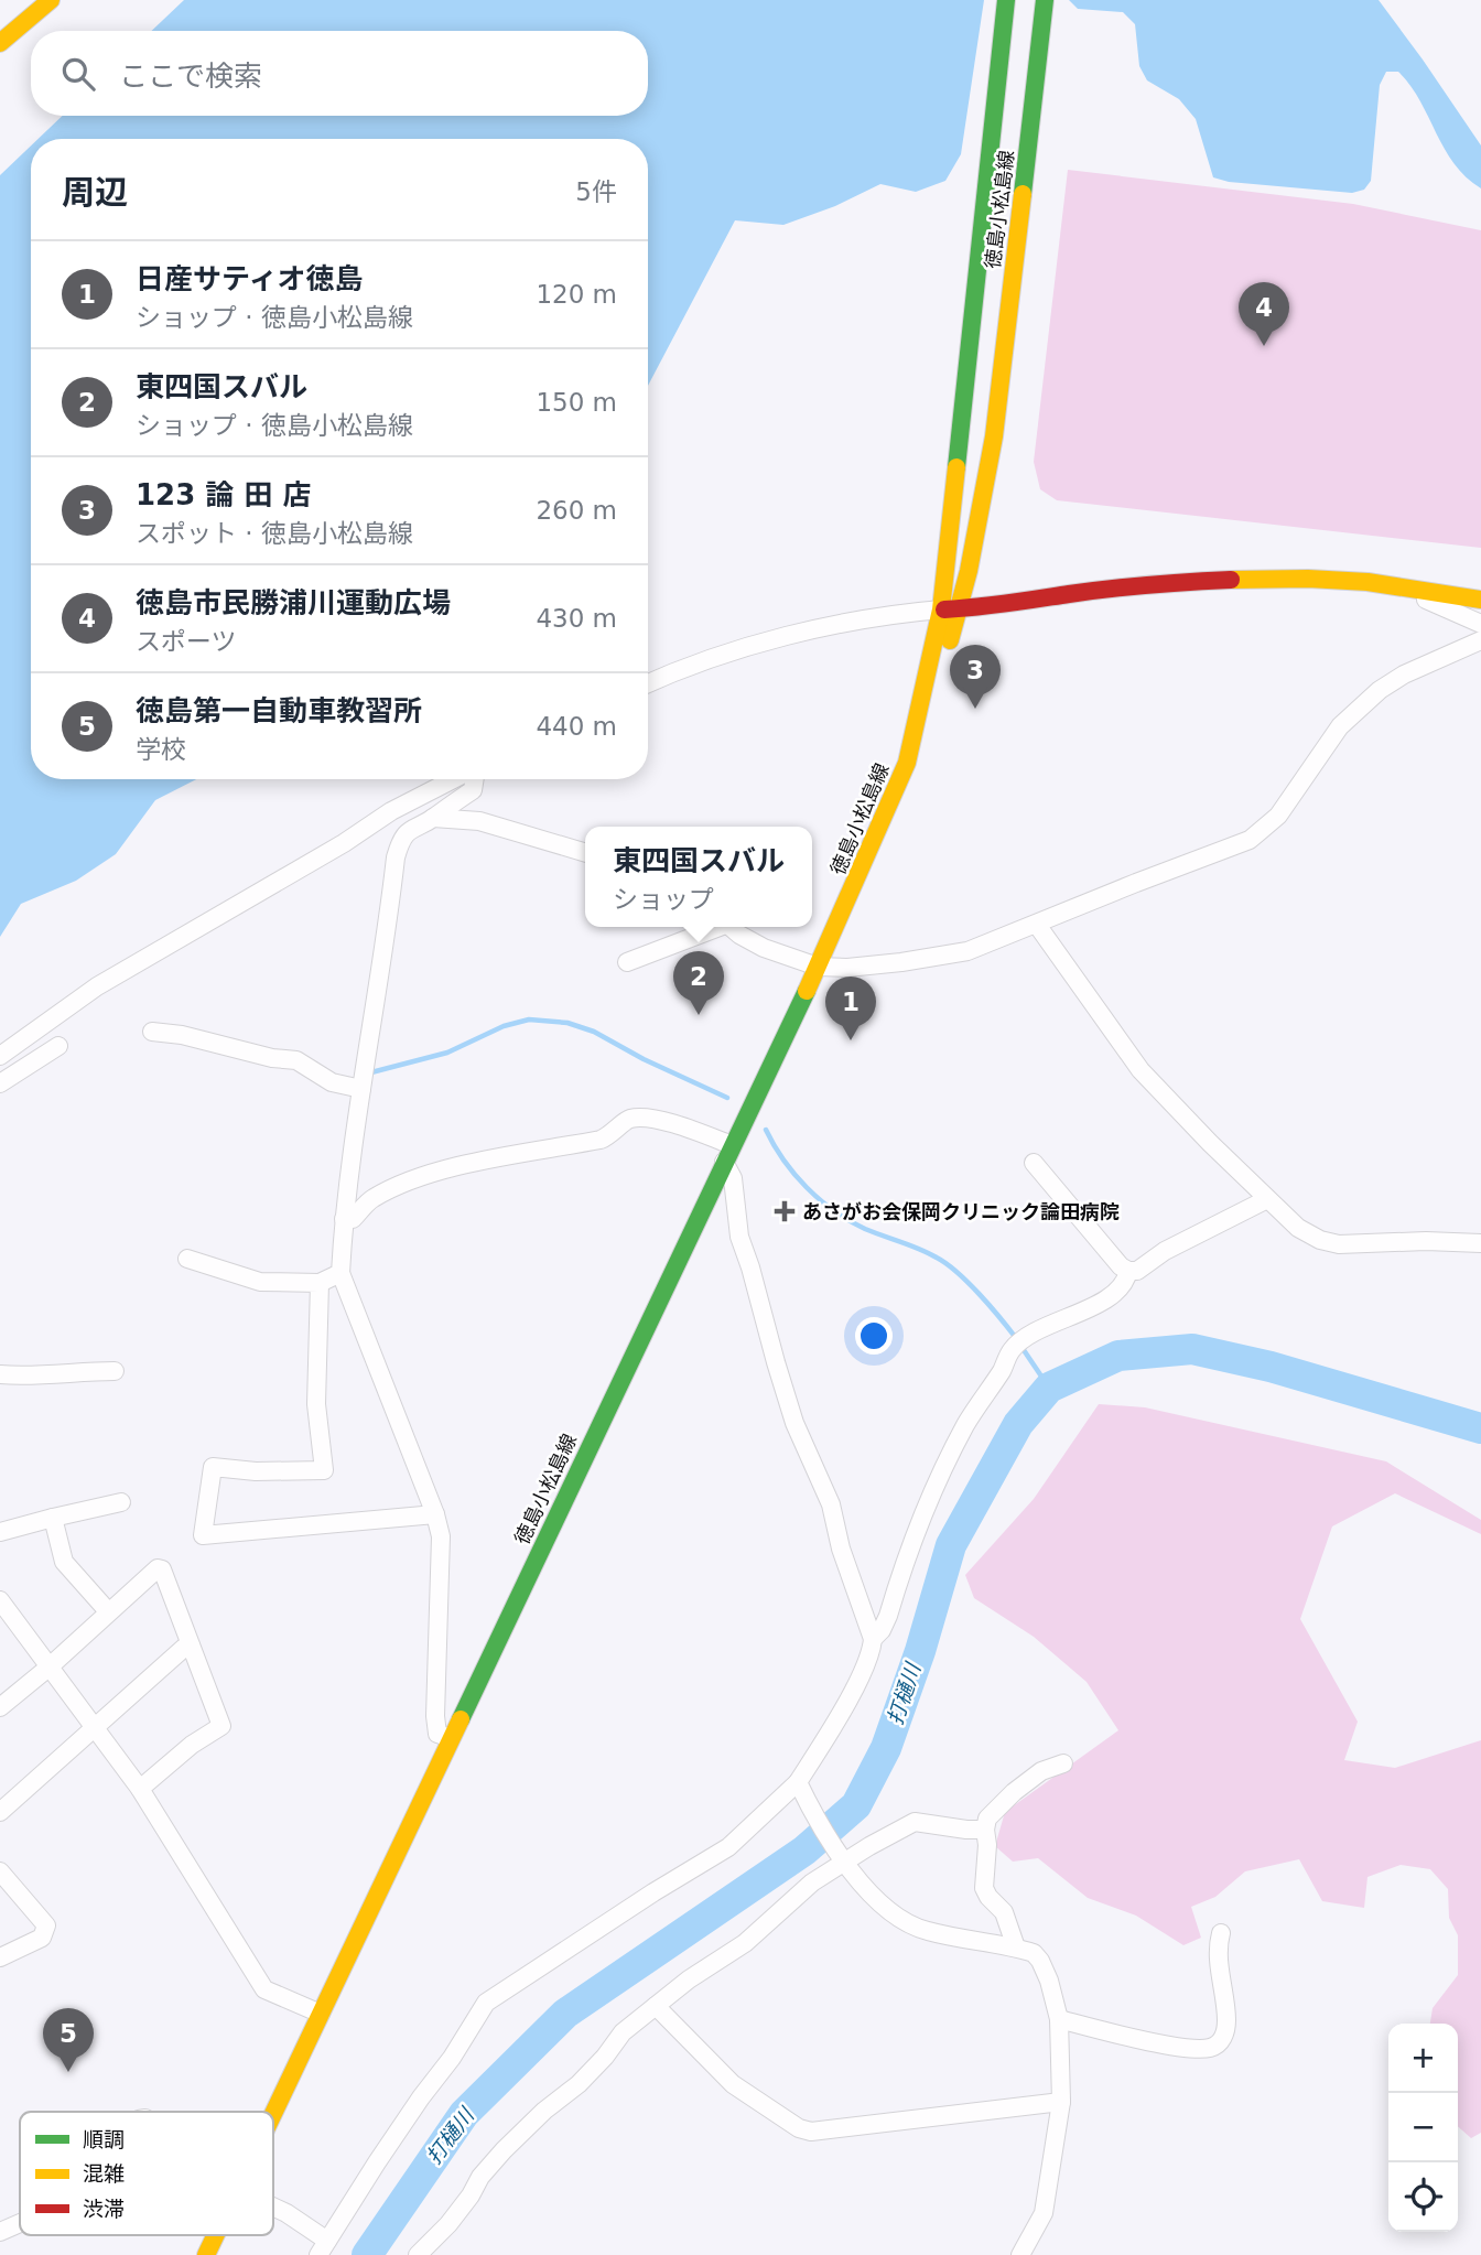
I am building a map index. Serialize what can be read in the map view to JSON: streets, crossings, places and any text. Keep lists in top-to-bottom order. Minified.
{"streets":{"main road":["徳島小松島線"]},"water":["打樋川"],"places":{"health":["あさがお会保岡クリニック論田病院"]},"legend":["順調","混雑","渋滞"],"page":{"search":"ここで検索","heading":["周辺","5件"],"list":[{"mark":"1","name":"日産サティオ徳島","note":"ショップ · 徳島小松島線","value":"120 m"},{"mark":"2","name":"東四国スバル","note":"ショップ · 徳島小松島線","value":"150 m"},{"mark":"3","name":"123 論 田 店","note":"スポット · 徳島小松島線","value":"260 m"},{"mark":"4","name":"徳島市民勝浦川運動広場","note":"スポーツ","value":"430 m"},{"mark":"5","name":"徳島第一自動車教習所","note":"学校","value":"440 m"}],"pins":["4","3","2","1","5"],"popup":["東四国スバル","ショップ"],"map_buttons":["+","−"]}}
